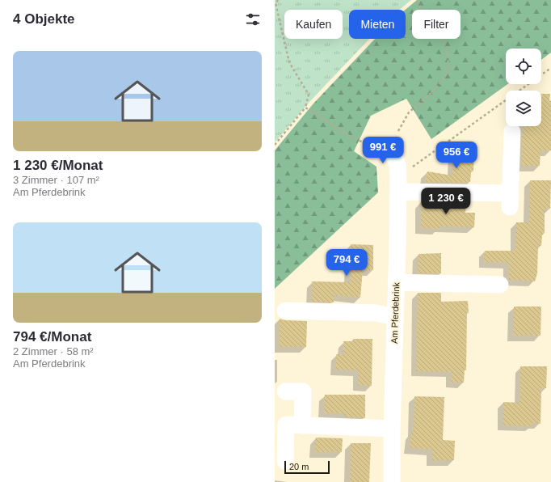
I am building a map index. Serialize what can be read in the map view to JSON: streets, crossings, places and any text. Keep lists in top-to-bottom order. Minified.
{"streets":{"street":["Am Pferdebrink"]},"scale_bar":"20 m","page":{"heading":"4 Objekte","chip":["Kaufen","Mieten","Filter"],"list":[{"name":"1 230 €/Monat","note":"3 Zimmer · 107 m² · Am Pferdebrink"},{"name":"794 €/Monat","note":"2 Zimmer · 58 m² · Am Pferdebrink"}],"price":["991 €","956 €","1 230 €","794 €"],"scale":"20 m"}}
